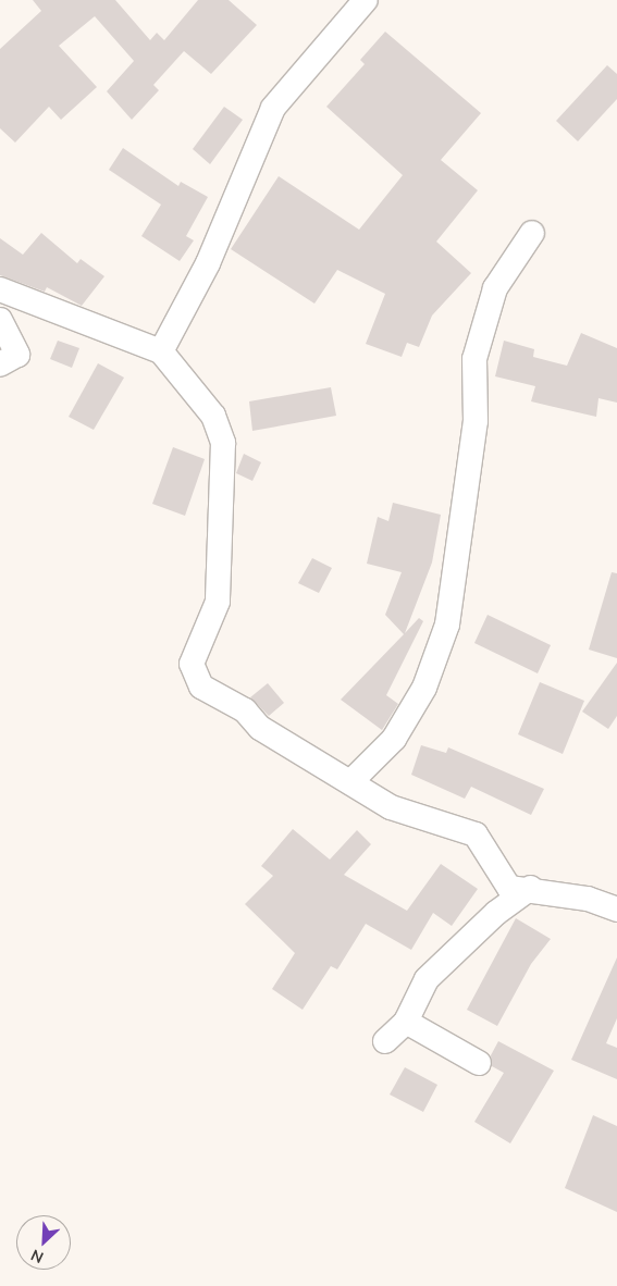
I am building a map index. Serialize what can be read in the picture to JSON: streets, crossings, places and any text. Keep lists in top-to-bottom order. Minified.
{"north":"bottom left"}
